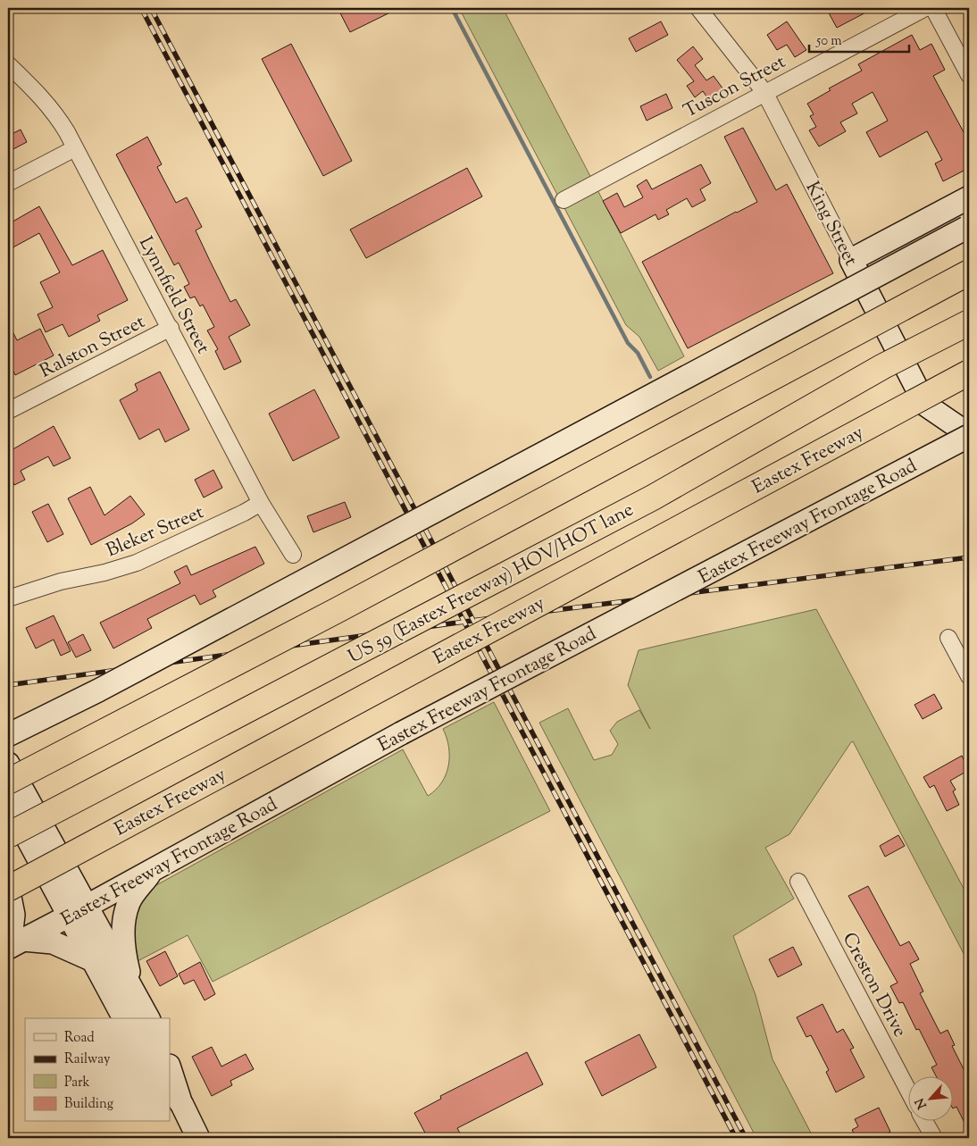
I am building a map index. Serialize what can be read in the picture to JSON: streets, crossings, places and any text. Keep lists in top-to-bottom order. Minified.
{"streets":{"highway":["Eastex Freeway","US 59 (Eastex Freeway) HOV/HOT lane"],"main road":["King Street","Eastex Freeway Frontage Road"],"street":["Tuscon Street","Lynnfield Street","Ralston Street","Bleker Street","Creston Drive"]},"crossings":[["Tuscon Street","King Street"],["Lynnfield Street","Ralston Street"],["Lynnfield Street","Bleker Street"]],"legend":["Road","Railway","Park","Building"],"scale_bar":"50 m","north":"bottom left"}
